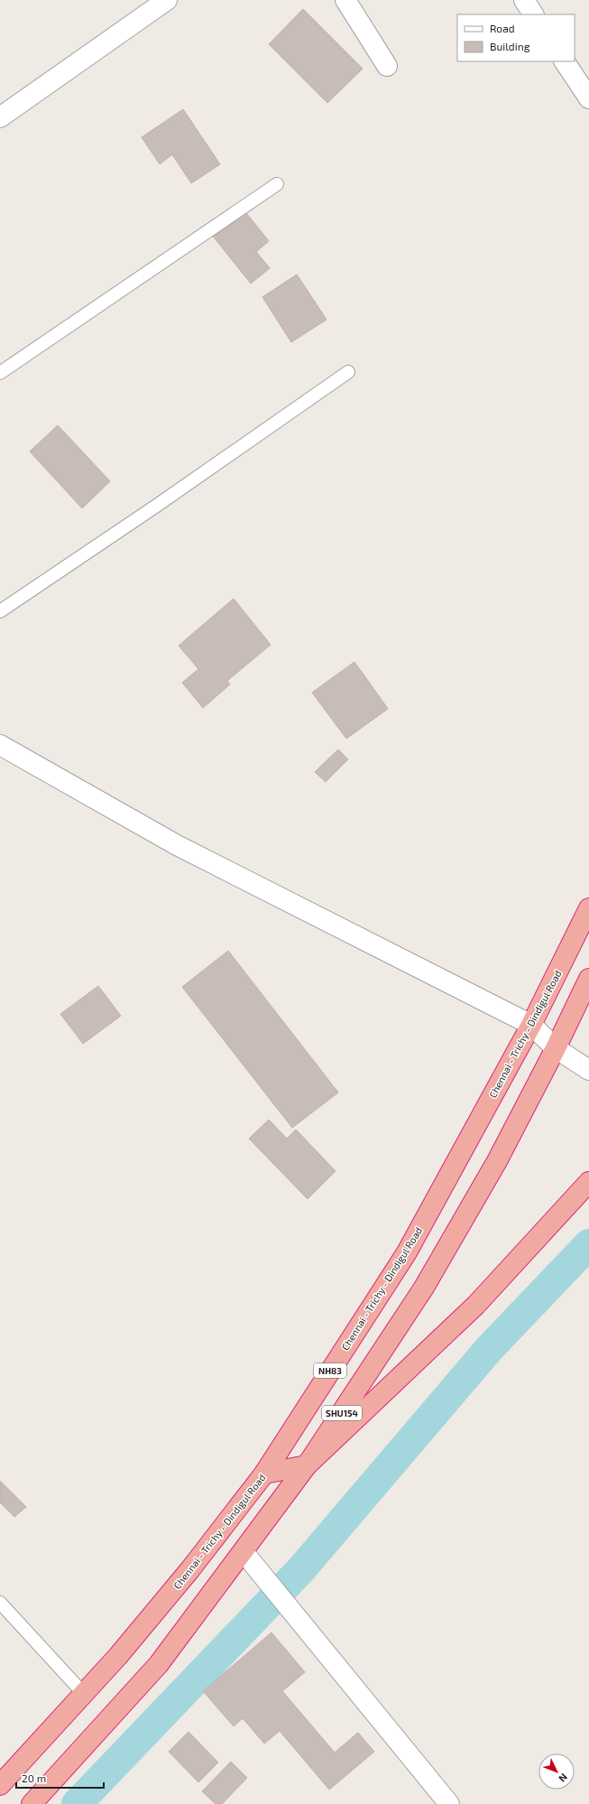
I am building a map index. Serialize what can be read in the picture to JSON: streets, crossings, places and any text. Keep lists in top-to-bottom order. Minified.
{"streets":{"highway":["Chennai - Trichy - Dindigul Road","NH83","SHU154"]},"legend":["Road","Building"],"scale_bar":"20 m","north":"bottom right"}
